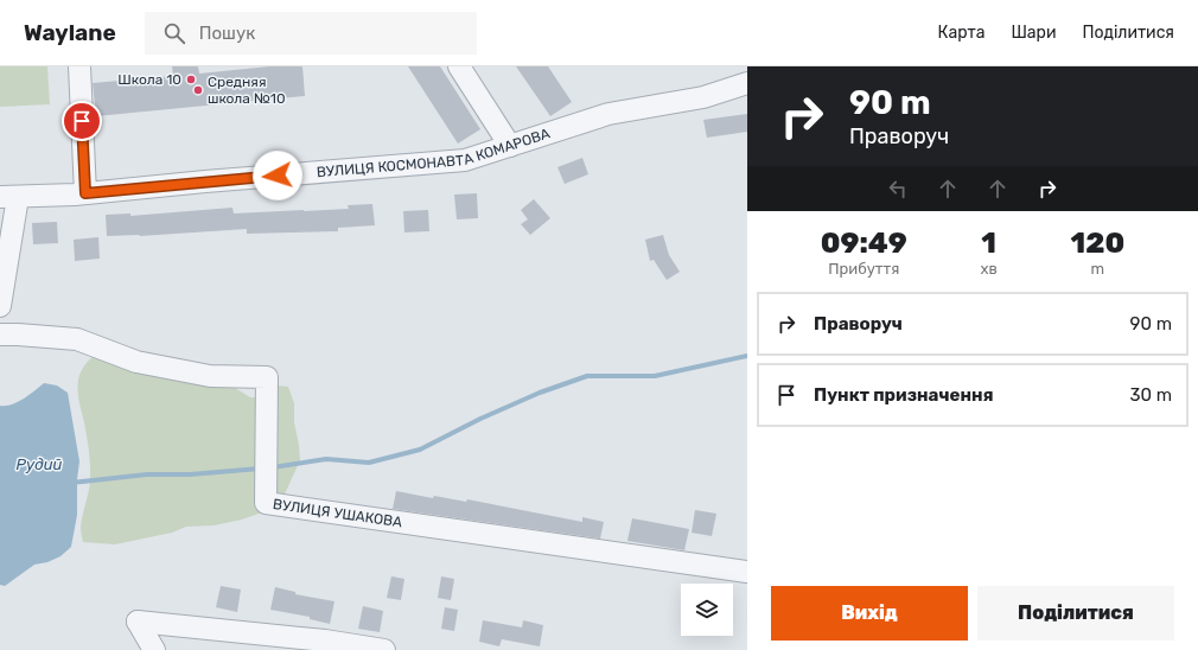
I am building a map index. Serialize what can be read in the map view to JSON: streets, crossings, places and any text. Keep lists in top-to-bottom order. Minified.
{"streets":{"street":["ВУЛИЦЯ КОСМОНАВТА КОМАРОВА","ВУЛИЦЯ УШАКОВА"]},"water":["Рудий"],"places":["Школа 10","Средняя школа №10"],"page":{"header":"Waylane","search":"Пошук","nav":["Карта","Шари","Поділитися"],"turn":["90 m","Праворуч"],"eta":["09:49","Прибуття","1","хв","120","m"],"list":[{"name":"Праворуч","value":"90 m"},{"name":"Пункт призначення","value":"30 m"}],"buttons":["Вихід","Поділитися"]}}
